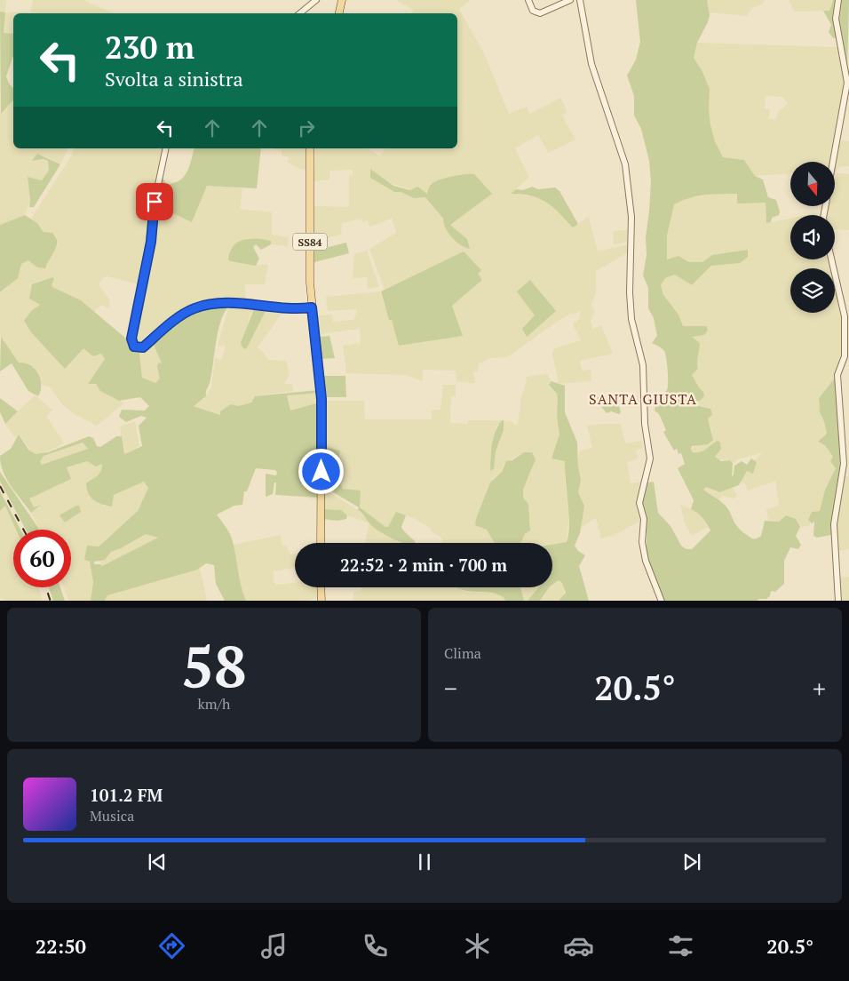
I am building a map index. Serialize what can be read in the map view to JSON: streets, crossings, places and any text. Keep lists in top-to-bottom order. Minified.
{"streets":{"main road":["SS84"]},"districts":["SANTA GIUSTA"],"north":"bottom","page":{"turn":["230 m","Svolta a sinistra"],"limit":"60","trip":"22:52 · 2 min · 700 m","tile":[["58","km/h"],"Clima"],"heat":["−","20.5°","+"],"song":["101.2 FM","Musica"],"tabs":["22:50","20.5°"]}}
